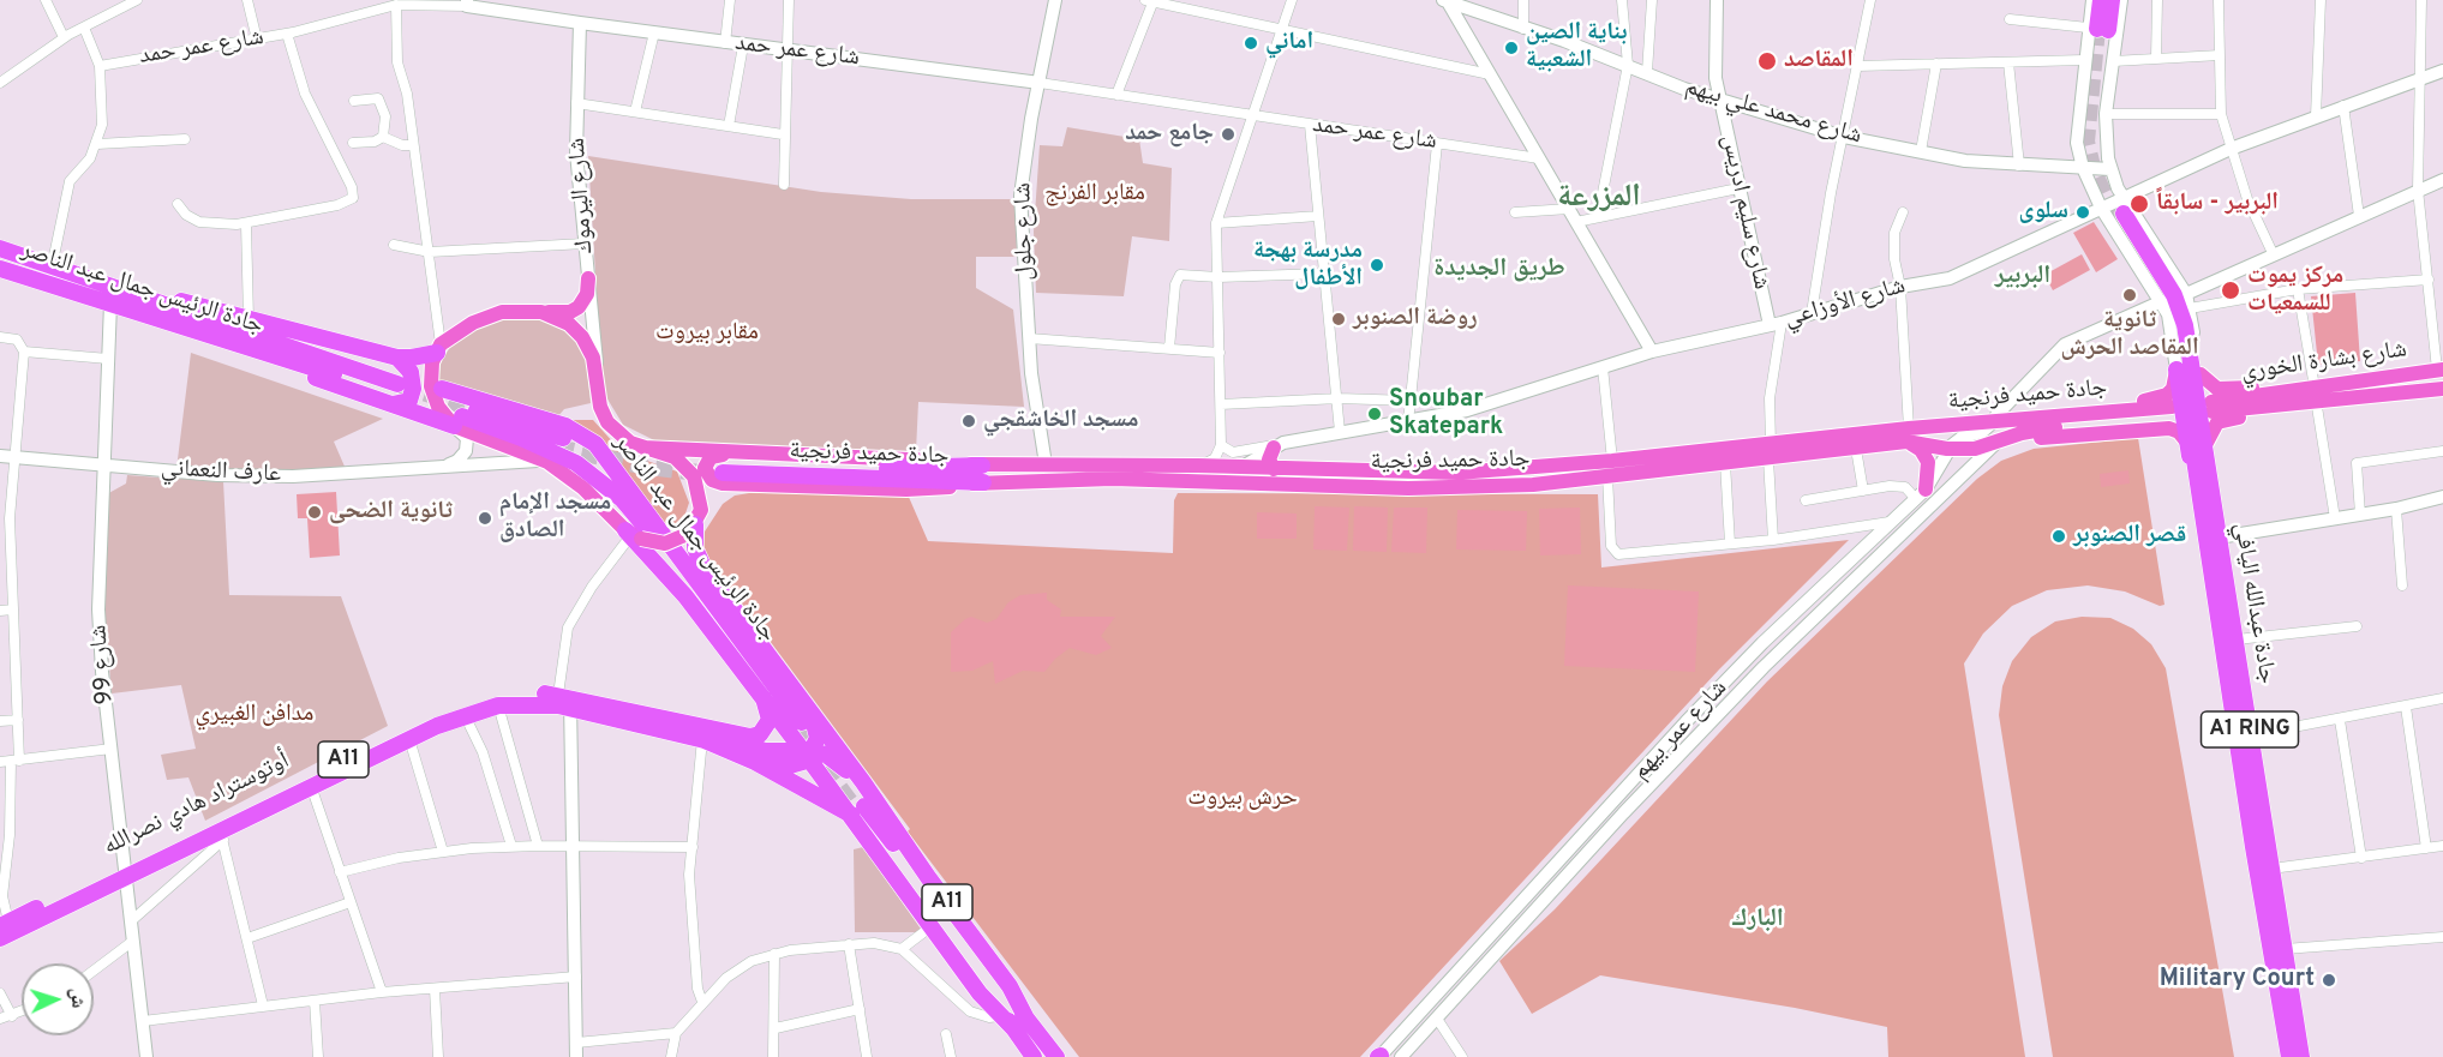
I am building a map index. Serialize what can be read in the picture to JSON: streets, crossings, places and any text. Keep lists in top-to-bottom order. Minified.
{"streets":{"highway":["جادة الرئيس جمال عبد الناصر","جادة حميد فرنجية","جادة عبدالله اليافي","A1 RING","A11","أوتوستراد هادي نصرالله"],"main road":["شارع بشارة الخوري"],"street":["شارع عمر حمد","شارع محمد علي بيهم","شارع اليرموك","شارع سليم ادريس","شارع جلول","شارع الأوزاعي","عارف النعماني","شارع 99","شارع عمر بيهم"]},"crossings":[["شارع عمر حمد","شارع اليرموك"],["شارع عمر حمد","شارع جلول"],["شارع محمد علي بيهم","شارع سليم ادريس"],["شارع محمد علي بيهم","جادة عبدالله اليافي"],["شارع سليم ادريس","شارع الأوزاعي"],["شارع جلول","جادة حميد فرنجية"],["جادة الرئيس جمال عبد الناصر","عارف النعماني"],["جادة الرئيس جمال عبد الناصر","شارع 99"],["شارع الأوزاعي","جادة حميد فرنجية"],["شارع الأوزاعي","جادة عبدالله اليافي"],["جادة حميد فرنجية","شارع عمر بيهم"],["عارف النعماني","شارع 99"],["جادة عبدالله اليافي","A1 RING"],["شارع 99","أوتوستراد هادي نصرالله"],["A11","أوتوستراد هادي نصرالله"]],"districts":["المزرعة","طريق الجديدة","البربير","البارك"],"parks":["مقابر الفرنج","مقابر بيروت","مدافن الغبيري","حرش بيروت"],"places":["اماني","بناية الصين الشعبية","المقاصد","جامع حمد","البربير - سابقاً","سلوى","مدرسة بهجة الأطفال","مركز يموت للسمعيات","ثانوية المقاصد الحرش","روضة الصنوبر","Snoubar Skatepark","مسجد الخاشقجي","ثانوية الضحى","مسجد الإمام الصادق","قصر الصنوبر","Military Court"],"north":"right"}
